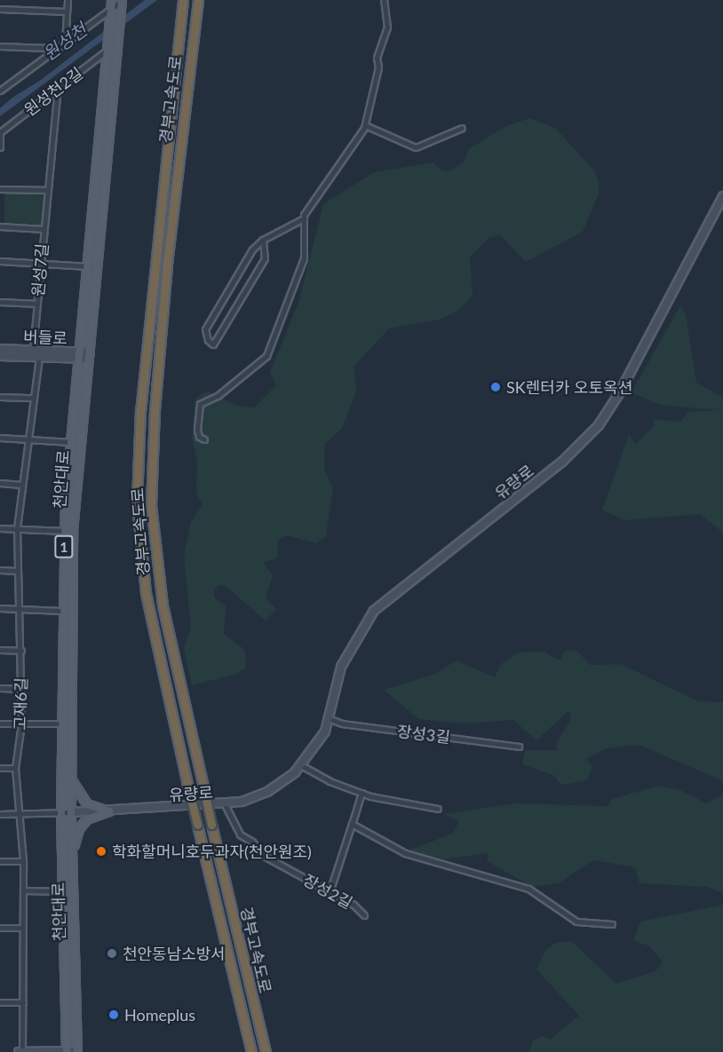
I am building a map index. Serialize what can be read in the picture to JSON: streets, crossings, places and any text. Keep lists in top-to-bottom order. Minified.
{"streets":{"highway":["경부고속도로"],"main road":["천안대로","1"],"street":["원성천2길","원성7길","버들로","유량로","고재6길","장성3길","장성2길"]},"crossings":[["원성천2길","원성7길"],["원성천2길","천안대로"],["원성천2길","1"],["원성7길","버들로"],["버들로","천안대로"],["버들로","고재6길"],["천안대로","유량로"],["천안대로","1"],["유량로","장성3길"],["유량로","장성2길"]],"water":["원성천"],"places":["SK렌터카 오토옥션","학화할머니호두과자(천안원조)","천안동남소방서","Homeplus"]}
